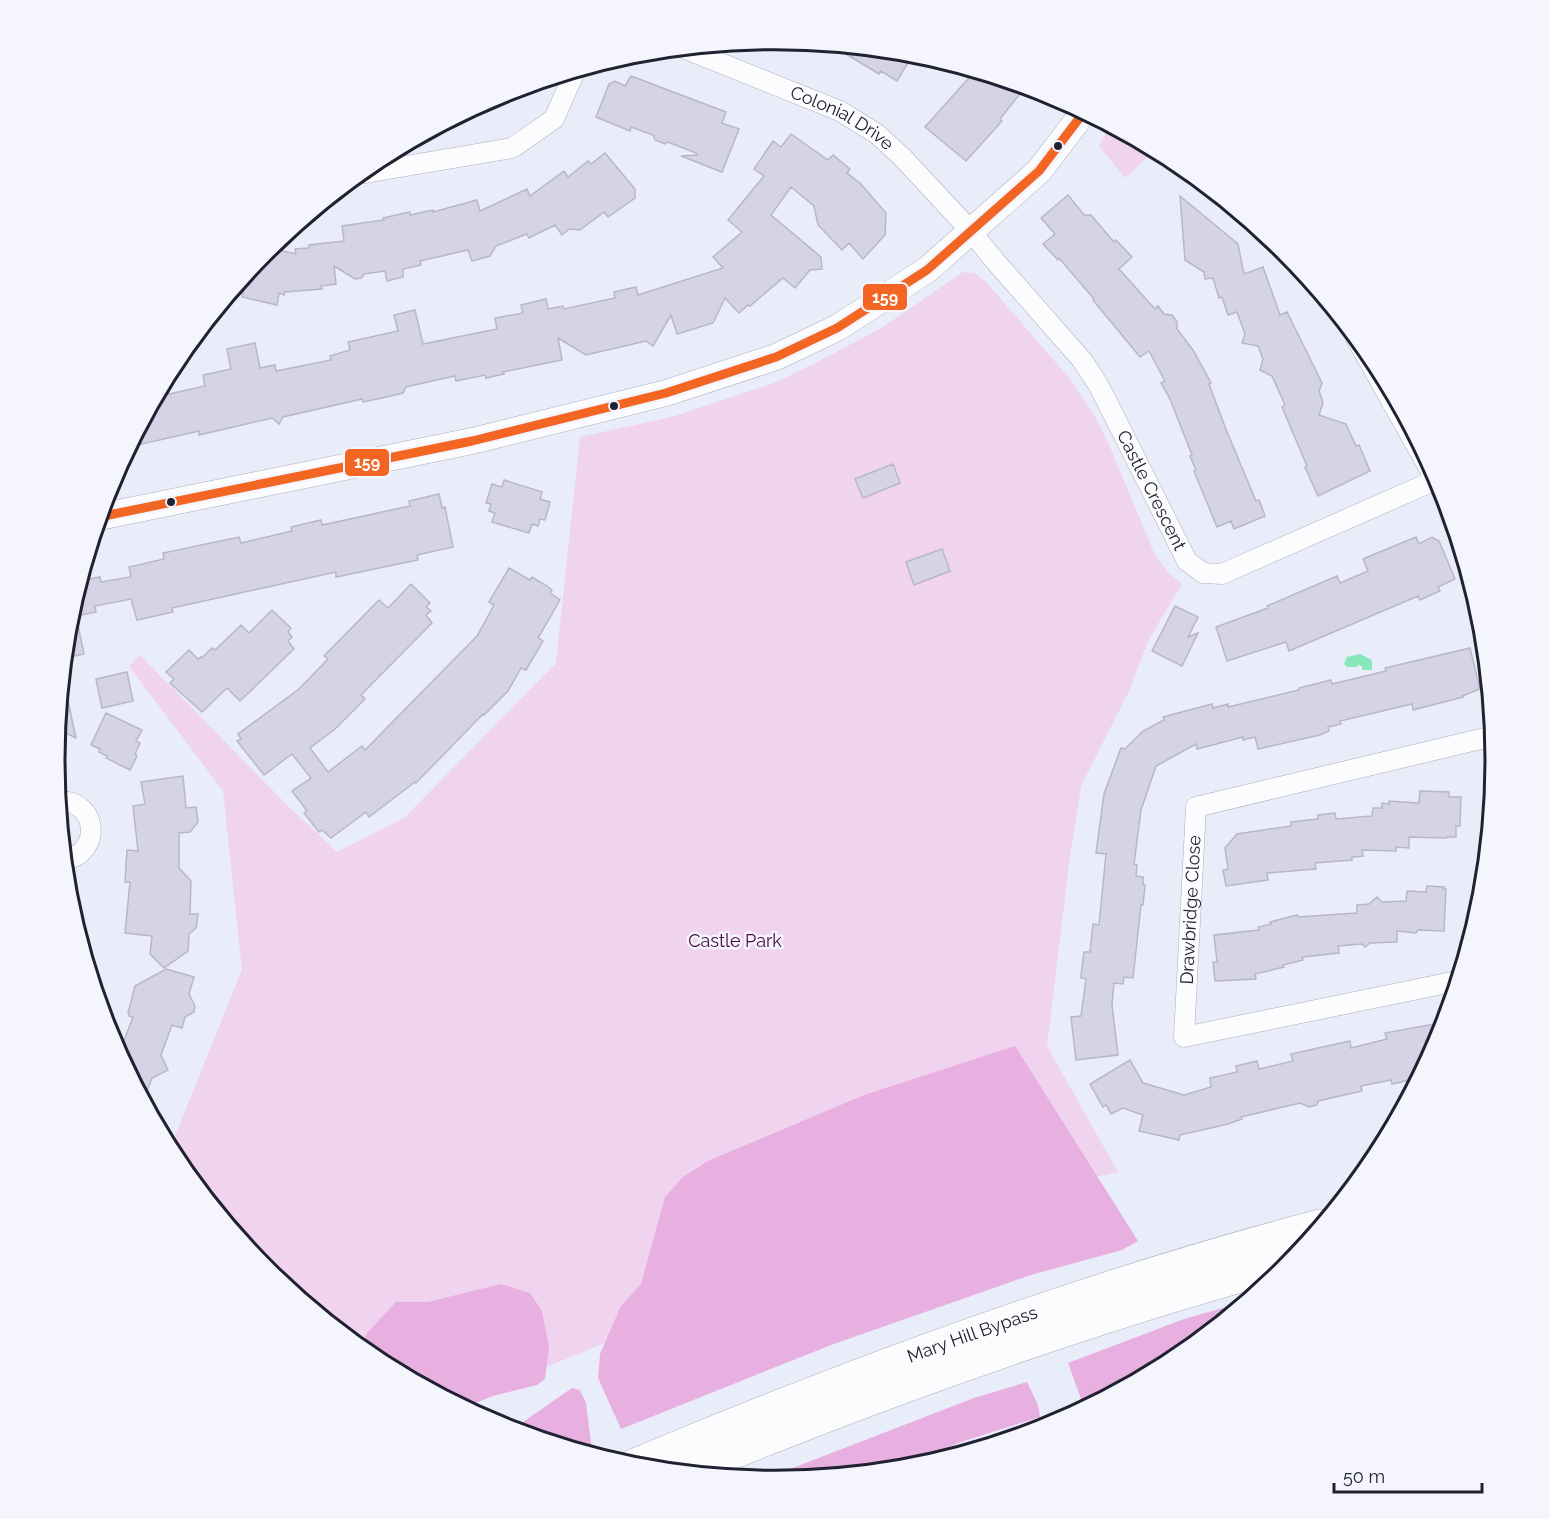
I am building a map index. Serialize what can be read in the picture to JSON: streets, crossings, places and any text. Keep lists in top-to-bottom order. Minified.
{"streets":{"highway":["Mary Hill Bypass"],"street":["Colonial Drive","Castle Crescent","Drawbridge Close"]},"crossings":[["Colonial Drive","Castle Crescent"]],"parks":["Castle Park"],"lines":["transit line 159"],"scale_bar":"50 m"}
